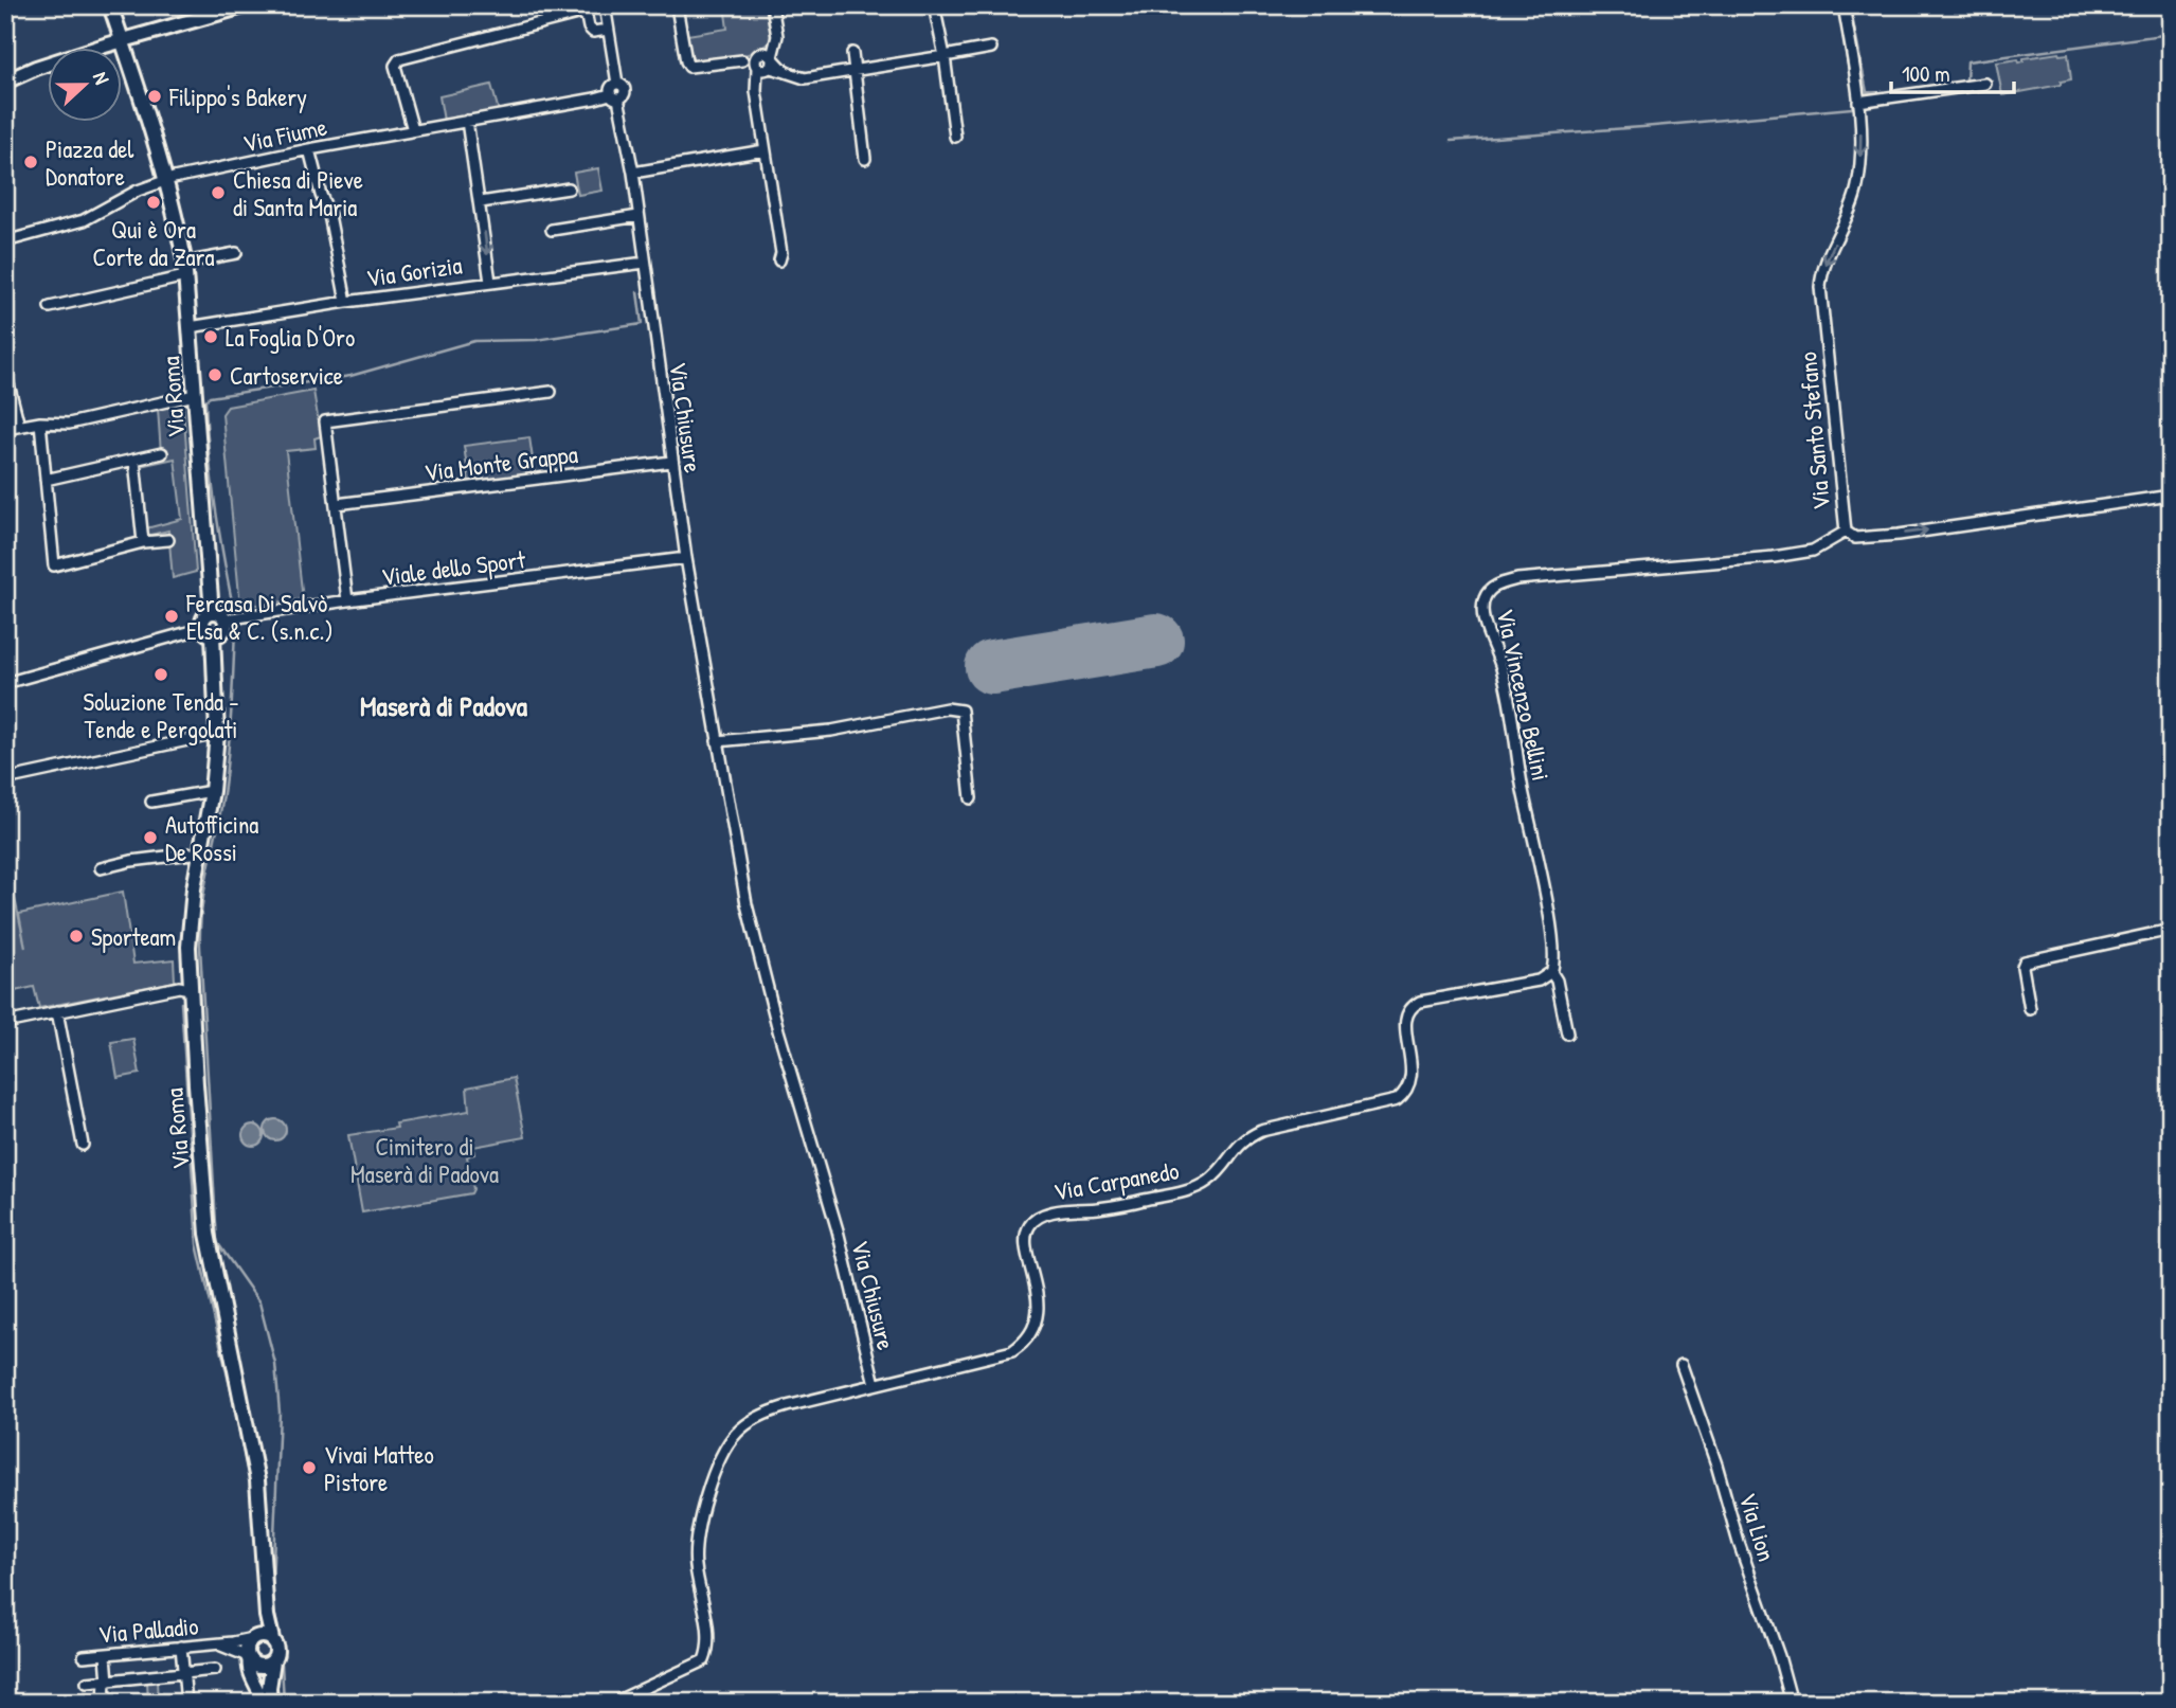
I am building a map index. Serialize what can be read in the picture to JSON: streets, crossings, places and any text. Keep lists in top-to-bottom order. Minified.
{"streets":{"main road":["Via Roma"],"street":["Via Fiume","Via Gorizia","Via Chiusure","Via Santo Stefano","Via Monte Grappa","Viale dello Sport","Via Vincenzo Bellini","Via Carpanedo","Via Lion","Via Palladio"]},"crossings":[["Via Fiume","Via Roma"],["Via Fiume","Via Chiusure"],["Via Gorizia","Via Roma"],["Via Gorizia","Via Chiusure"],["Via Roma","Viale dello Sport"],["Via Roma","Via Palladio"],["Via Chiusure","Via Monte Grappa"],["Via Chiusure","Viale dello Sport"],["Via Chiusure","Via Carpanedo"],["Via Santo Stefano","Via Vincenzo Bellini"],["Via Vincenzo Bellini","Via Carpanedo"]],"districts":["Maserà di Padova"],"parks":["Cimitero di Maserà di Padova"],"places":["Filippo's Bakery","Piazza del Donatore","Chiesa di Pieve di Santa Maria","Qui è Ora Corte da Zara","La Foglia D'Oro","Cartoservice","Fercasa Di Salvò Elsa & C. (s.n.c.)","Soluzione Tenda - Tende e Pergolati","Autofficina De Rossi","Sporteam","Vivai Matteo Pistore"],"scale_bar":"100 m","north":"right"}
